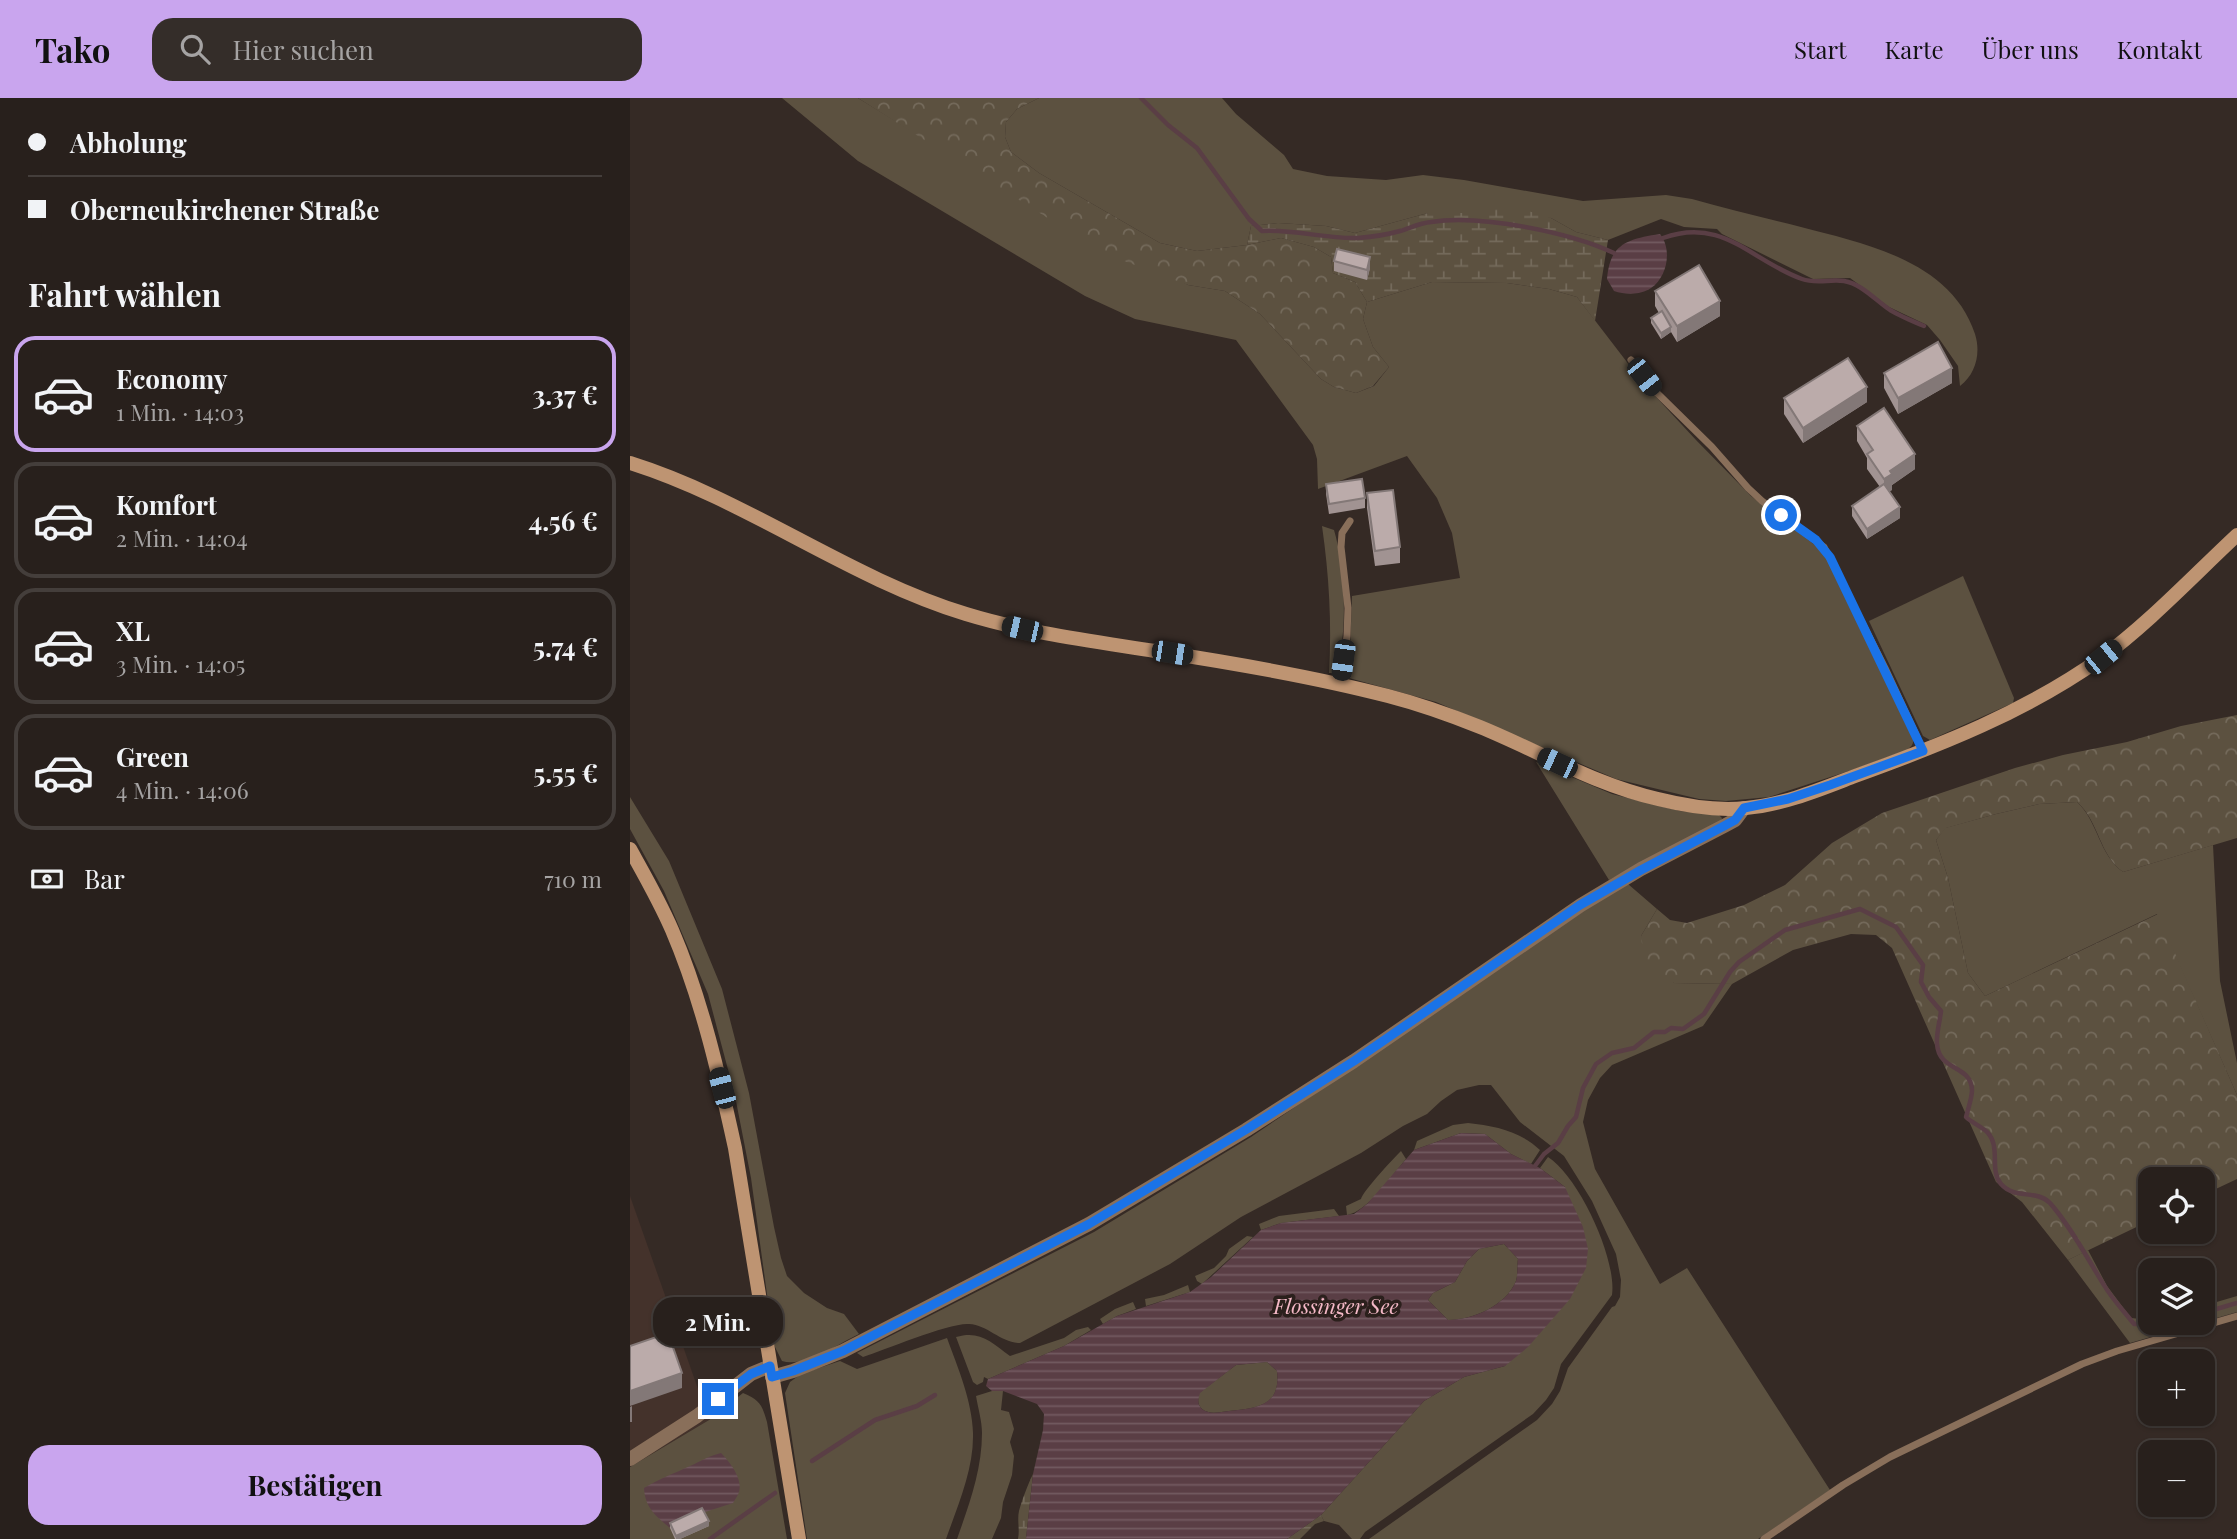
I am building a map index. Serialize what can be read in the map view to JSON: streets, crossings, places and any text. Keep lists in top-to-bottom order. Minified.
{"water":["Flossinger See"],"page":{"header":"Tako","search":"Hier suchen","nav":["Start","Karte","Über uns","Kontakt"],"banner":["Abholung","Oberneukirchener Straße"],"heading":"Fahrt wählen","list":[{"name":"Economy","note":"1 Min. · 14:03","value":"3.37 €"},{"name":"Komfort","note":"2 Min. · 14:04","value":"4.56 €"},{"name":"XL","note":"3 Min. · 14:05","value":"5.74 €"},{"name":"Green","note":"4 Min. · 14:06","value":"5.55 €"}],"pay":["Bar","710 m"],"map_buttons":["+","−"],"bubble":"2 Min.","buttons":"Bestätigen"}}
